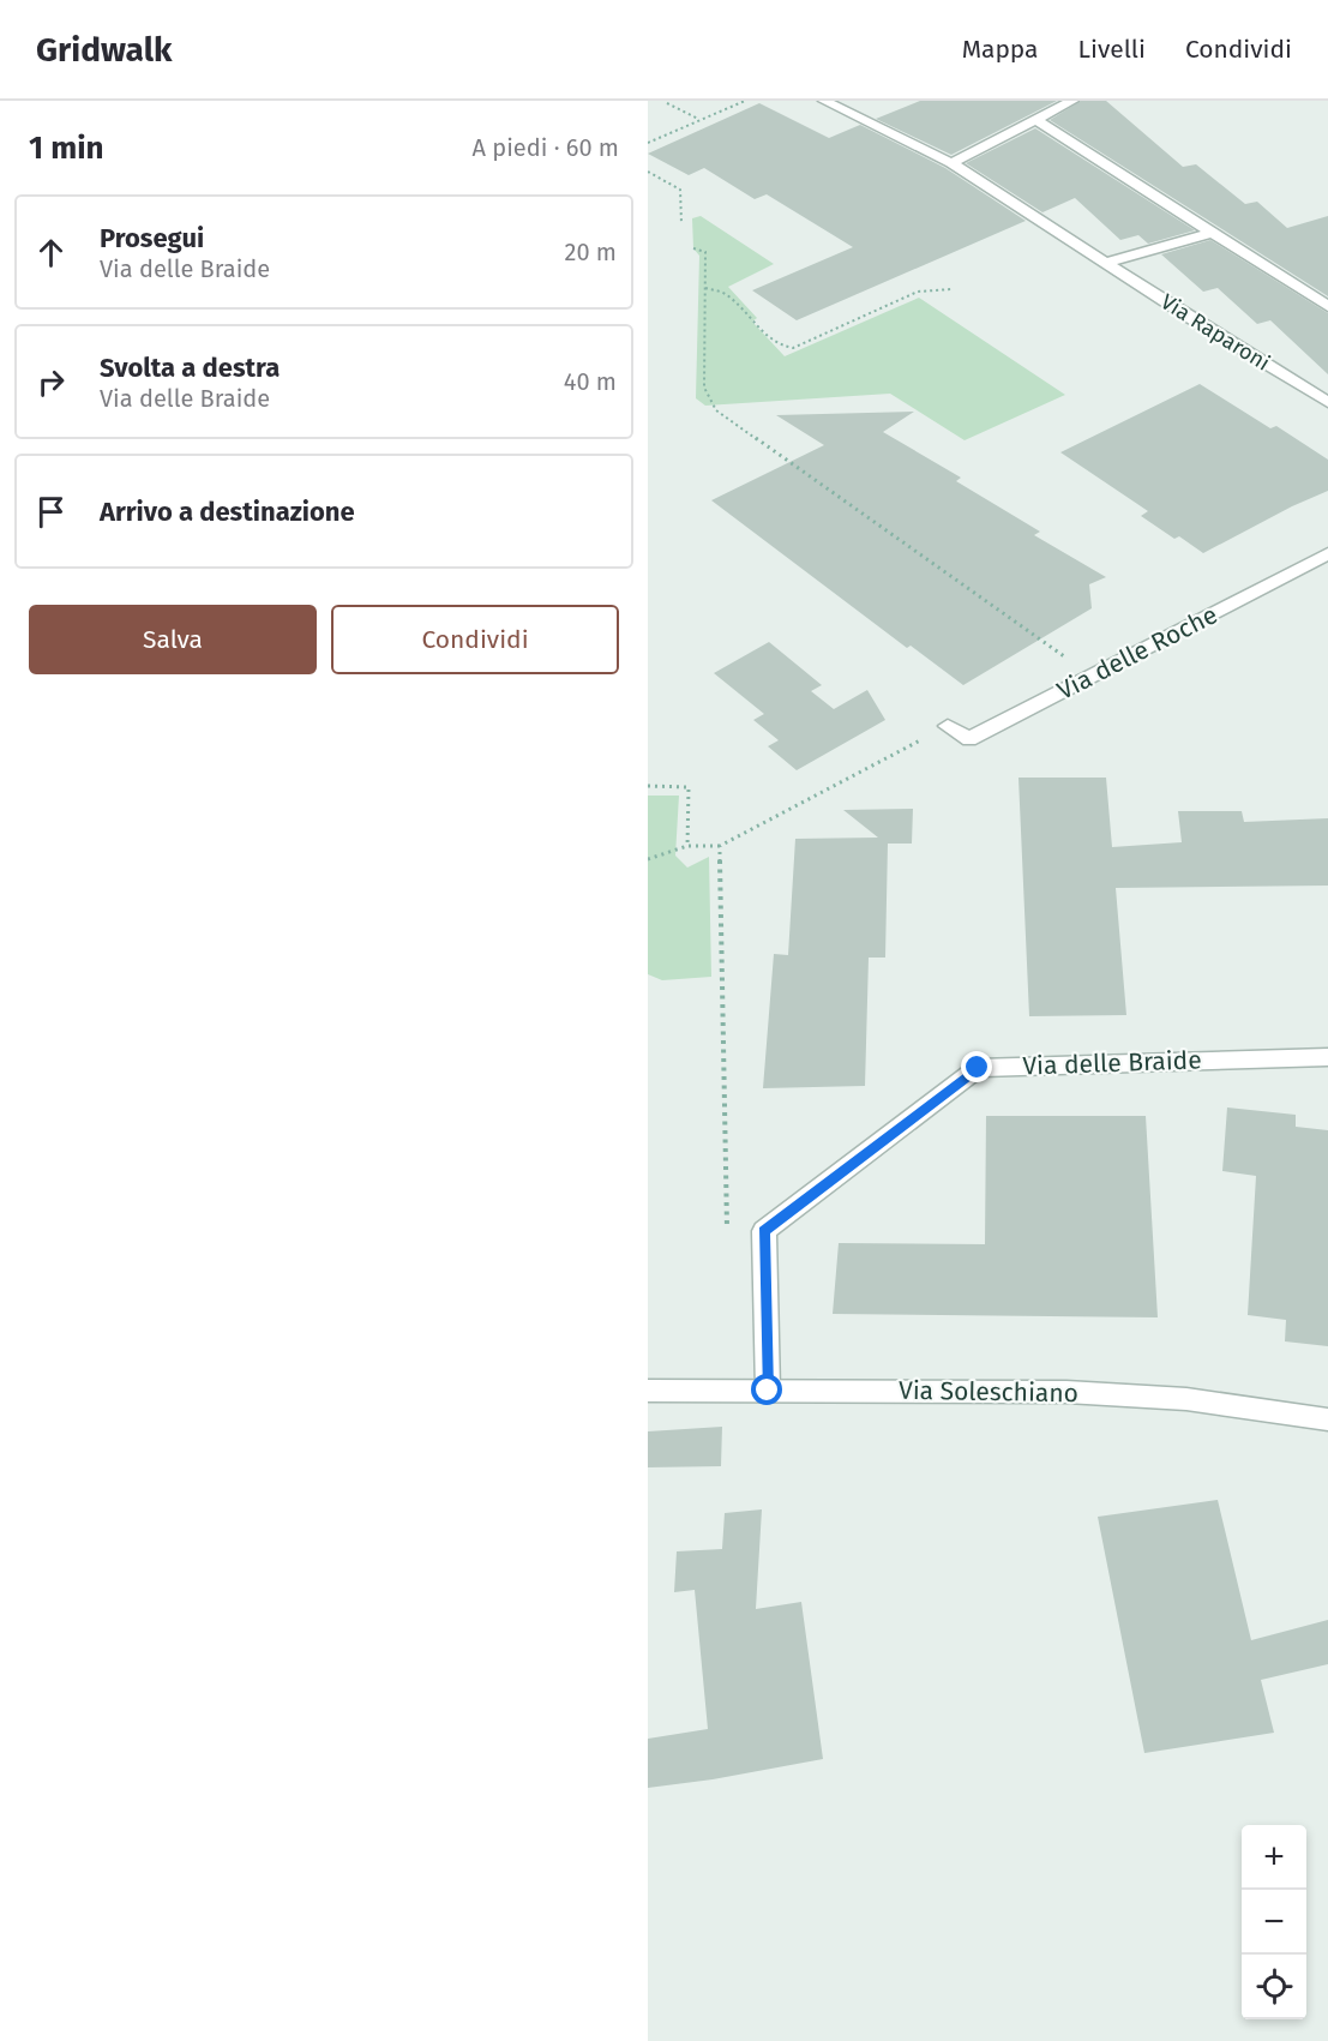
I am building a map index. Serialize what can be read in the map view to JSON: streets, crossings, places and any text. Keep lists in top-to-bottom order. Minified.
{"streets":{"street":["Via Raparoni","Via delle Roche","Via delle Braide","Via Soleschiano"]},"crossings":[["Via delle Braide","Via Soleschiano"]],"page":{"header":"Gridwalk","nav":["Mappa","Livelli","Condividi"],"heading":["1 min","A piedi · 60 m"],"list":[["Prosegui","Via delle Braide","20 m"],["Svolta a destra","Via delle Braide","40 m"],"Arrivo a destinazione"],"buttons":["Salva","Condividi"],"map_buttons":["+","−"]}}
